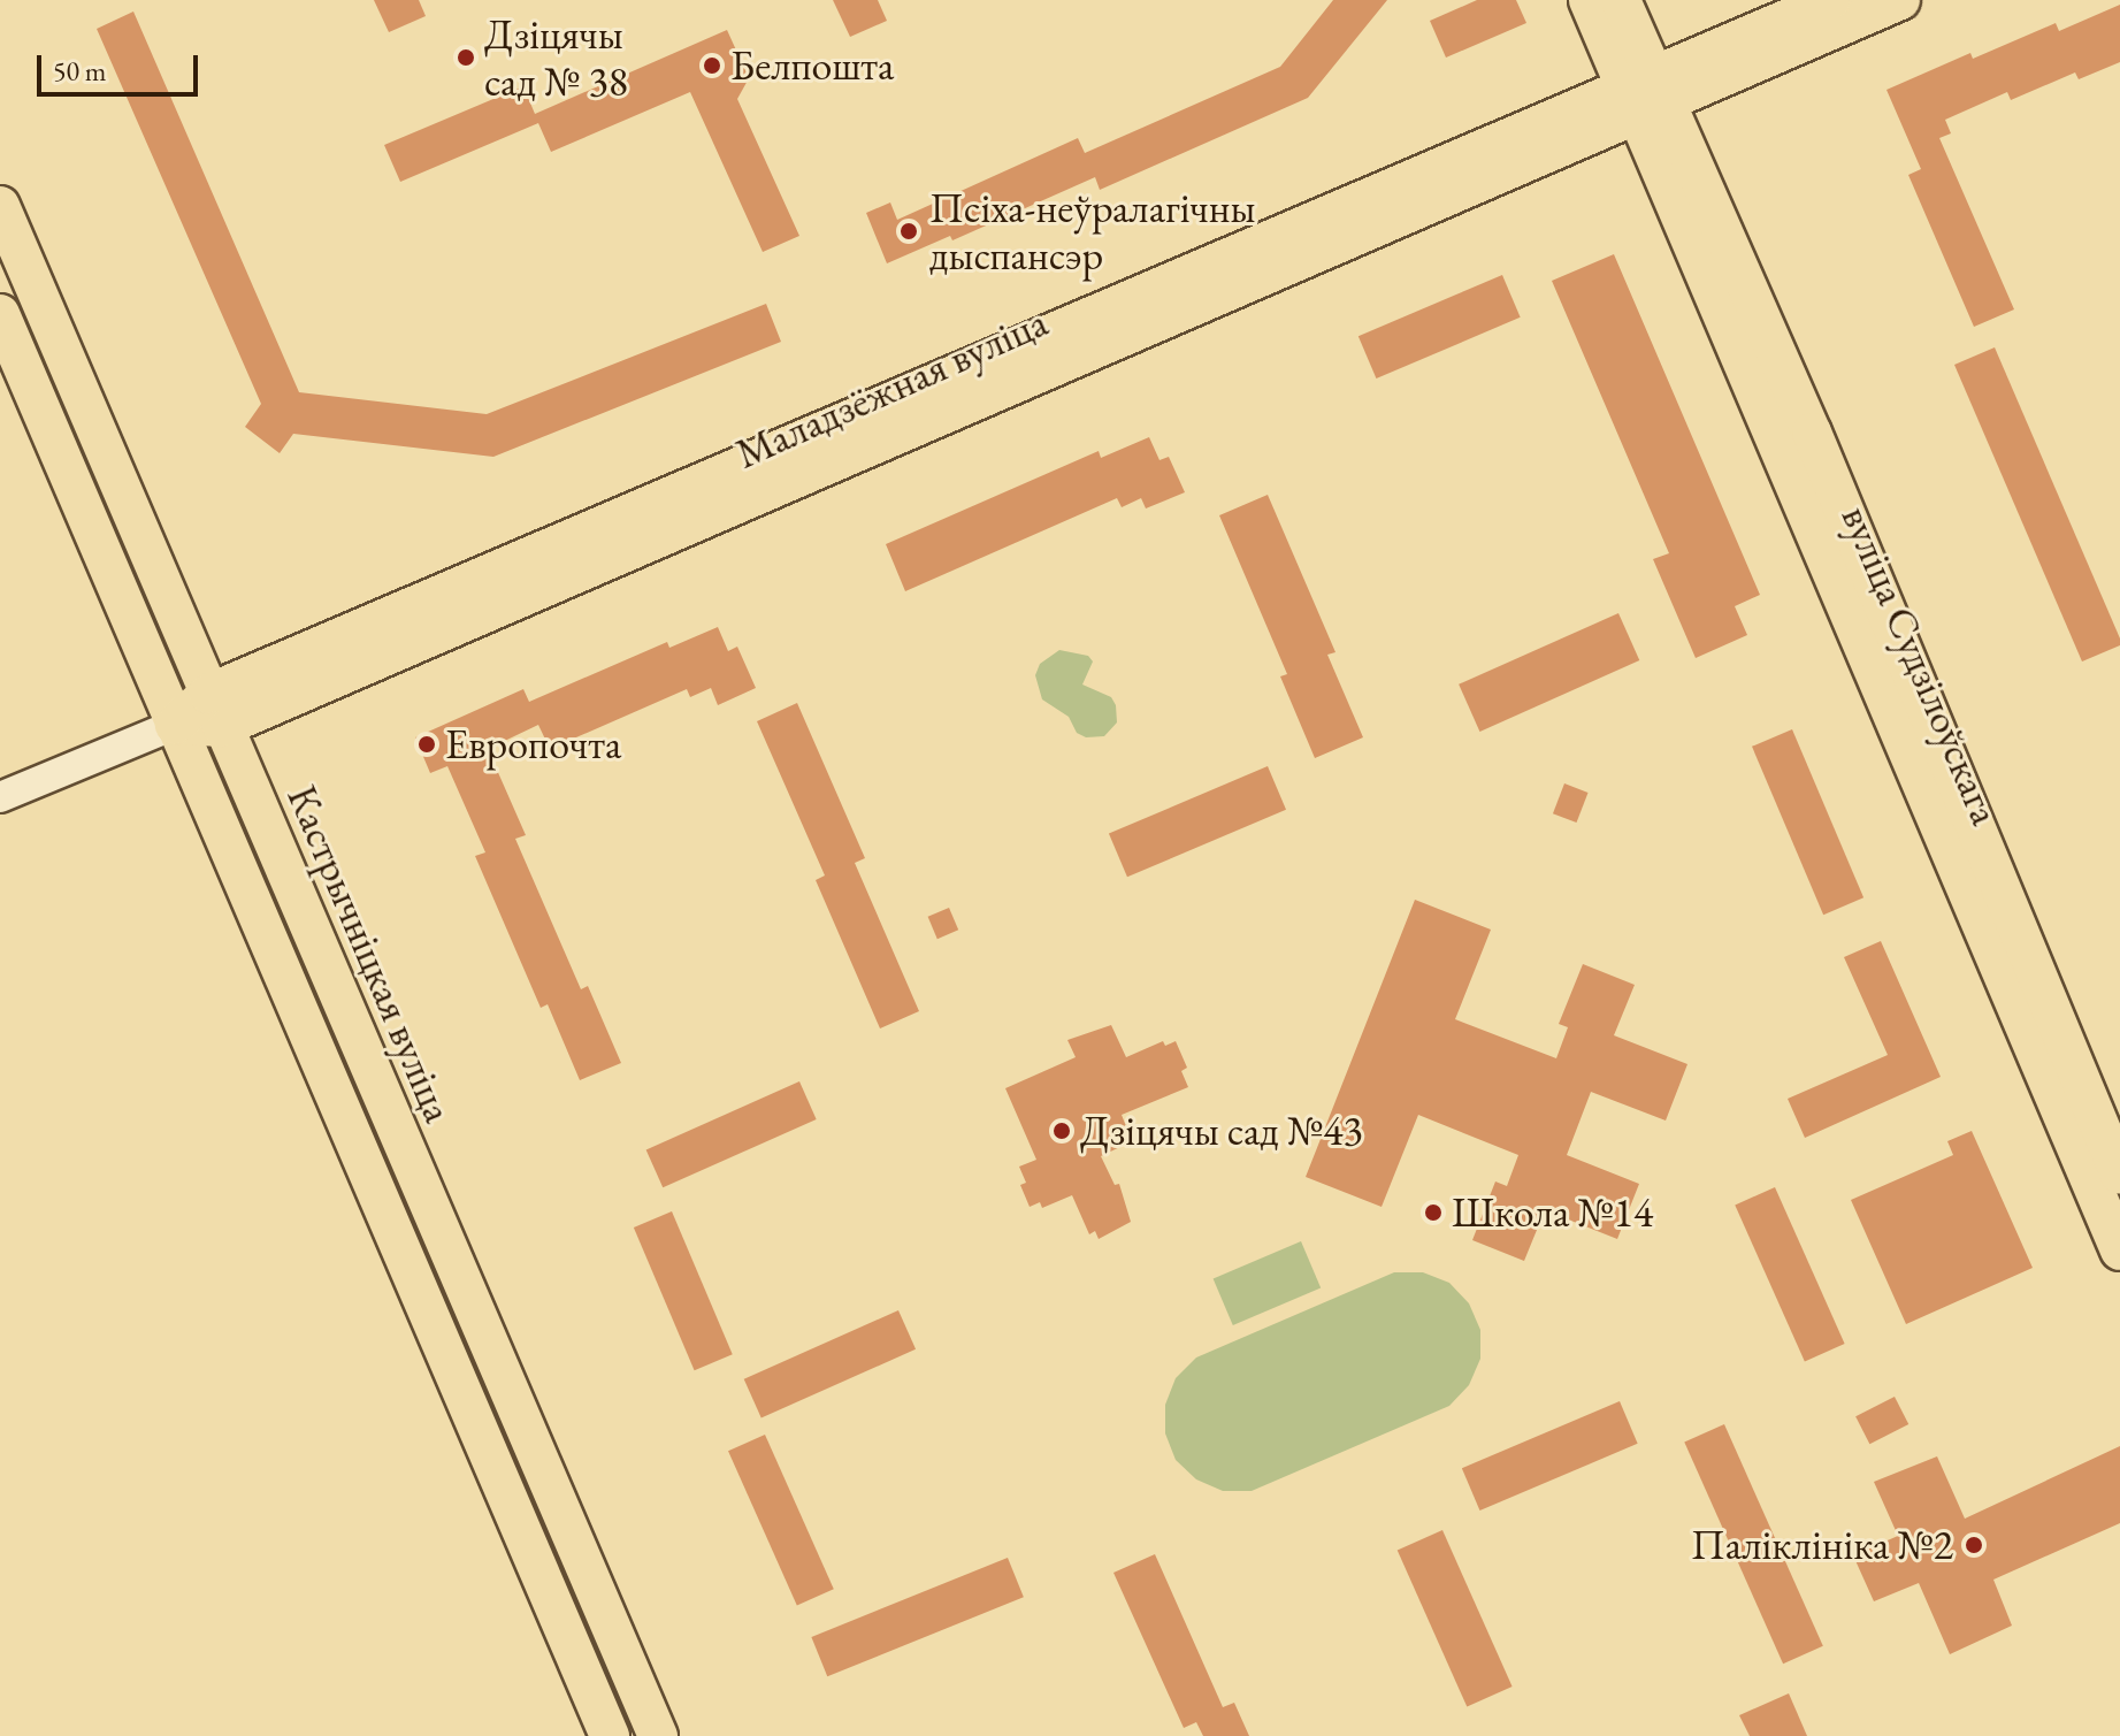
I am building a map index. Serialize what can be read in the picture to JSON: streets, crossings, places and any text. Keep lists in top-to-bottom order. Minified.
{"streets":{"main road":["Маладзёжная вуліца","вуліца Судзілоўскага","Кастрычніцкая вуліца"]},"crossings":[["Маладзёжная вуліца","вуліца Судзілоўскага"],["Маладзёжная вуліца","Кастрычніцкая вуліца"]],"places":["Дзіцячы сад № 38","Белпошта","Псіха-неўралагічны дыспансэр","Европочта","Дзіцячы сад №43","Школа №14","Паліклініка №2"],"scale_bar":"50 m"}
